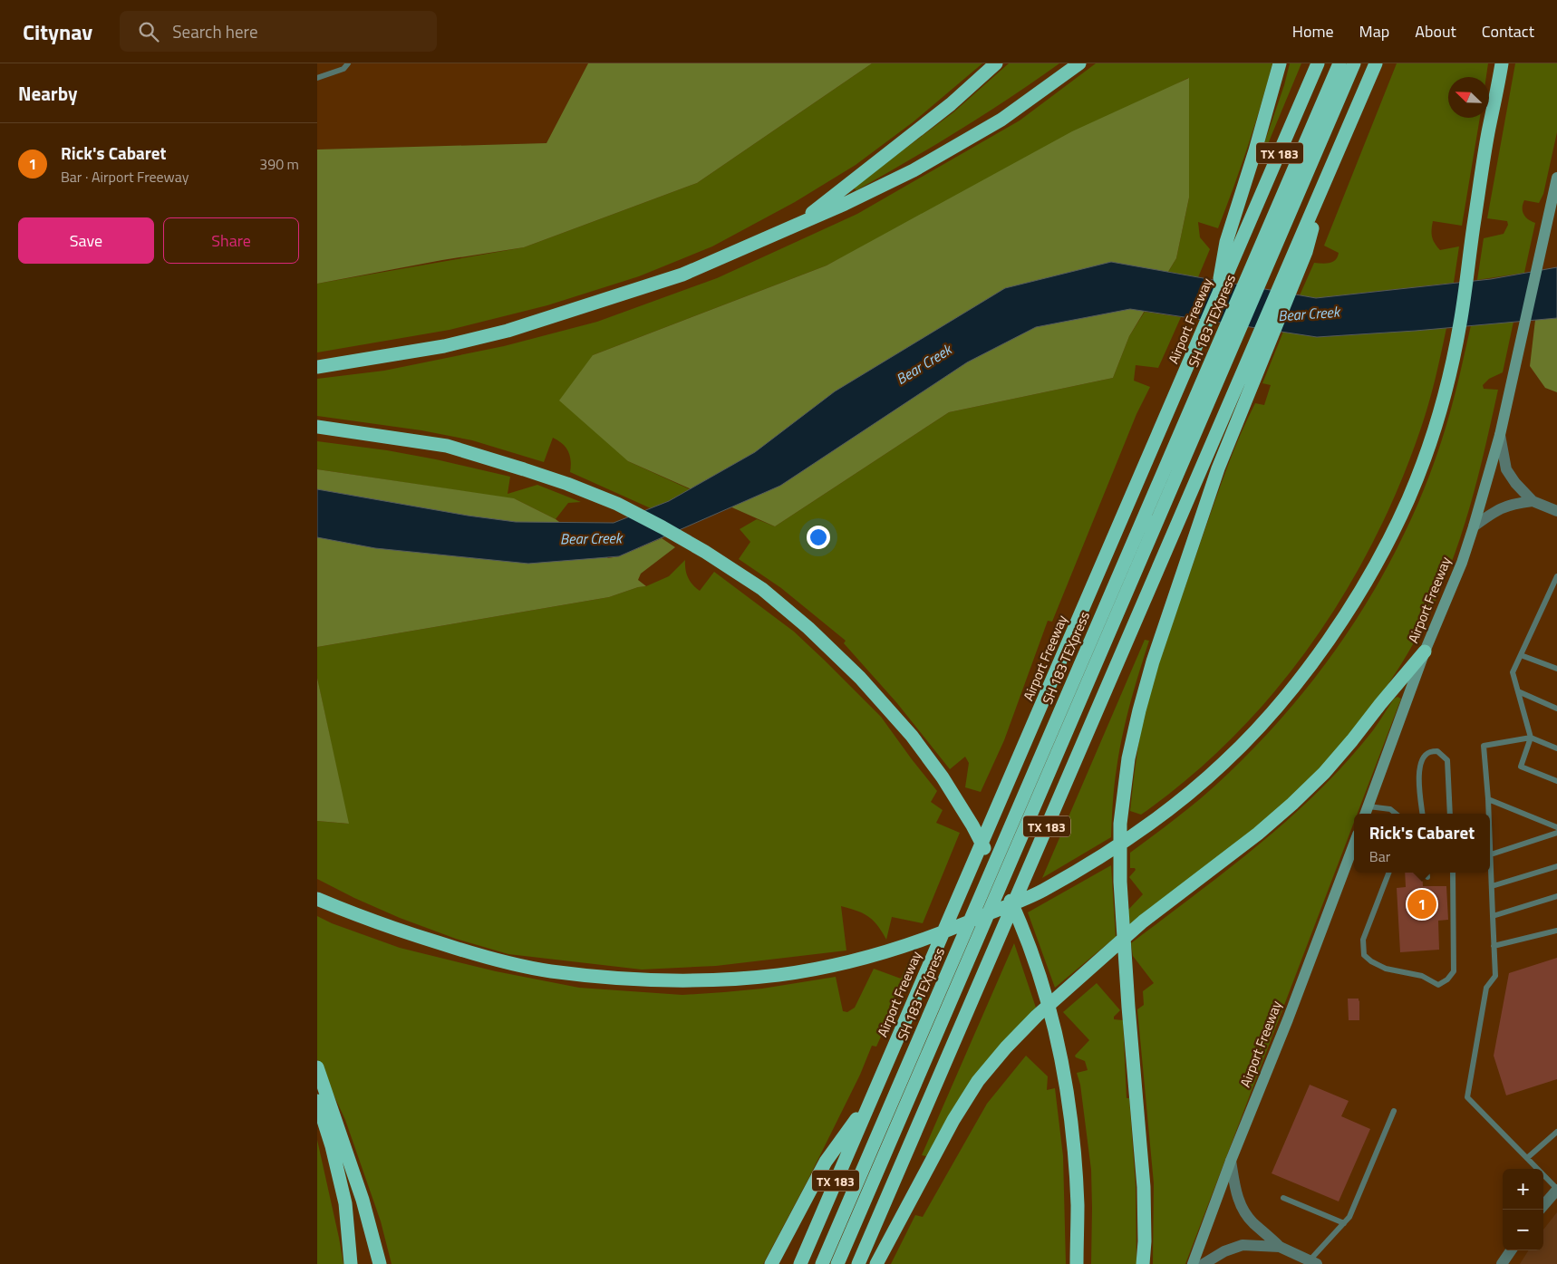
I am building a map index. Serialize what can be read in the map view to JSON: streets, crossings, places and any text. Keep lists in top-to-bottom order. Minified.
{"streets":{"highway":["TX 183","Airport Freeway","SH 183 TEXpress"]},"water":["Bear Creek"],"north":"top left","page":{"header":"Citynav","search":"Search here","nav":["Home","Map","About","Contact"],"heading":"Nearby","list":[{"mark":"1","name":"Rick's Cabaret","note":"Bar · Airport Freeway","value":"390 m"}],"buttons":["Save","Share"],"popup":["Rick's Cabaret","Bar"],"pins":"1","map_buttons":["+","−"]}}
